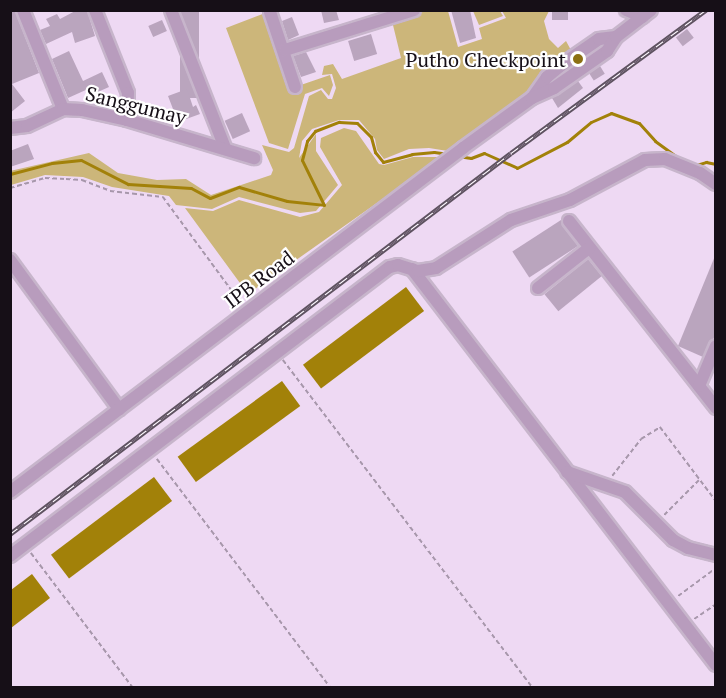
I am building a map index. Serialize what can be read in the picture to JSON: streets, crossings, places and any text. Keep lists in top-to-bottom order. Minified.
{"streets":{"street":["Sanggumay","IPB Road"]},"places":["Putho Checkpoint"]}
